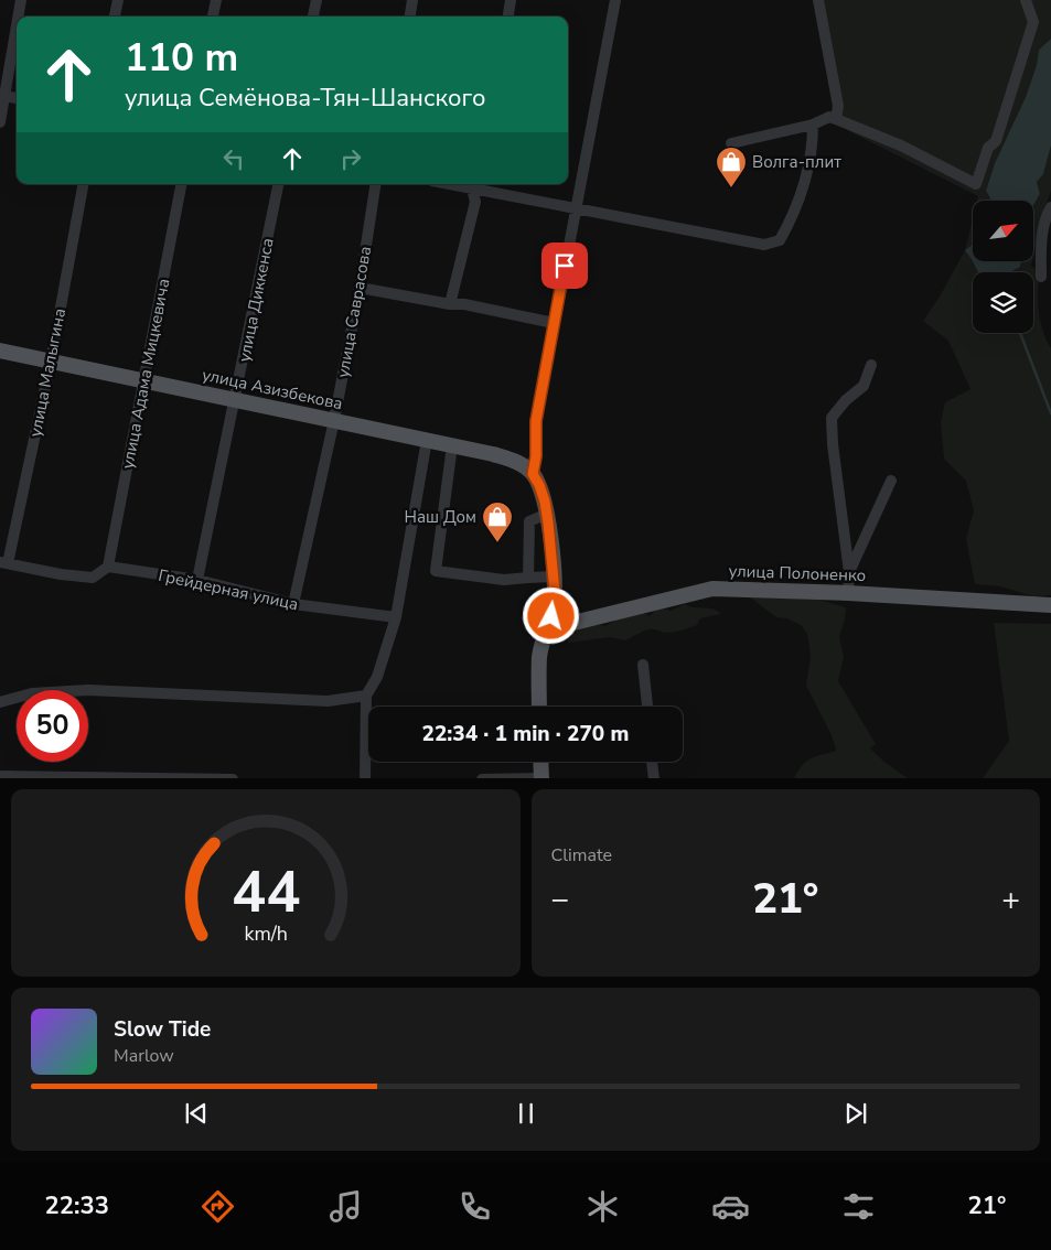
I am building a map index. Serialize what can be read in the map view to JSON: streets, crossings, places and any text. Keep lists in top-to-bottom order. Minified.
{"streets":{"main road":["улица Азизбекова","улица Полоненко"],"street":["улица Диккенса","улица Саврасова","улица Малыгина","улица Адама Мицкевича","Грейдерная улица"]},"crossings":[["улица Диккенса","улица Азизбекова"],["улица Диккенса","Грейдерная улица"],["улица Саврасова","улица Азизбекова"],["улица Саврасова","Грейдерная улица"],["улица Малыгина","улица Азизбекова"],["улица Адама Мицкевича","улица Азизбекова"],["улица Адама Мицкевича","Грейдерная улица"]],"places":{"shop":["Волга-плит","Наш Дом"]},"north":"top right","page":{"turn":["110 m","улица Семёнова-Тян-Шанского"],"limit":"50","trip":"22:34 · 1 min · 270 m","tile":"Climate","heat":["−","21°","+"],"song":["Slow Tide","Marlow"],"tabs":["22:33","21°"],"gauge":["44","km/h"]}}
